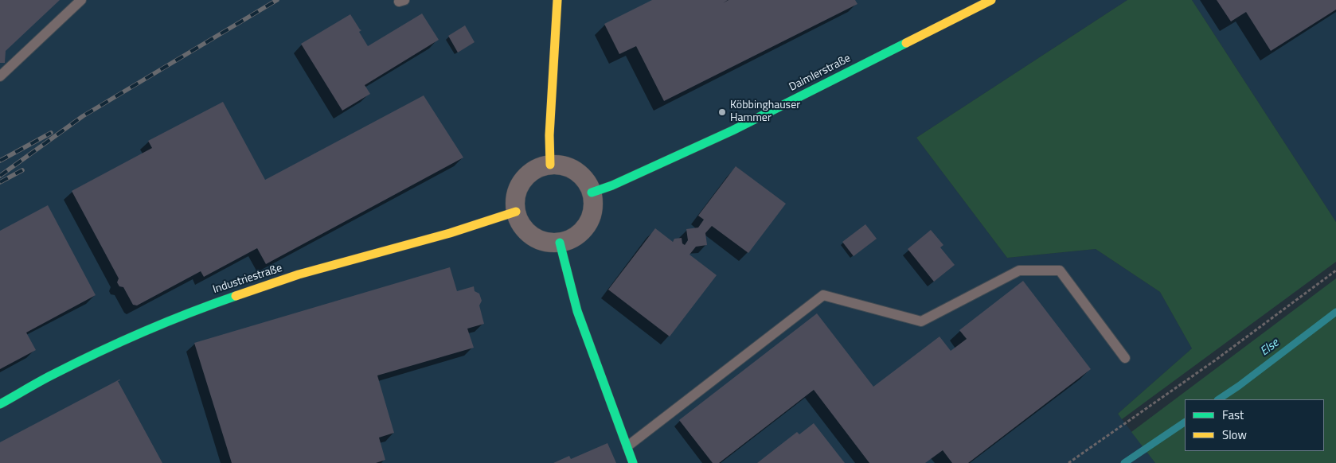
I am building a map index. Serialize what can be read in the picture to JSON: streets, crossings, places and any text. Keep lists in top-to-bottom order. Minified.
{"streets":{"street":["Daimlerstraße","Industriestraße"]},"crossings":[["Daimlerstraße","Industriestraße"]],"water":["Else"],"places":["Köbbinghauser Hammer"],"legend":["Fast","Slow"]}
